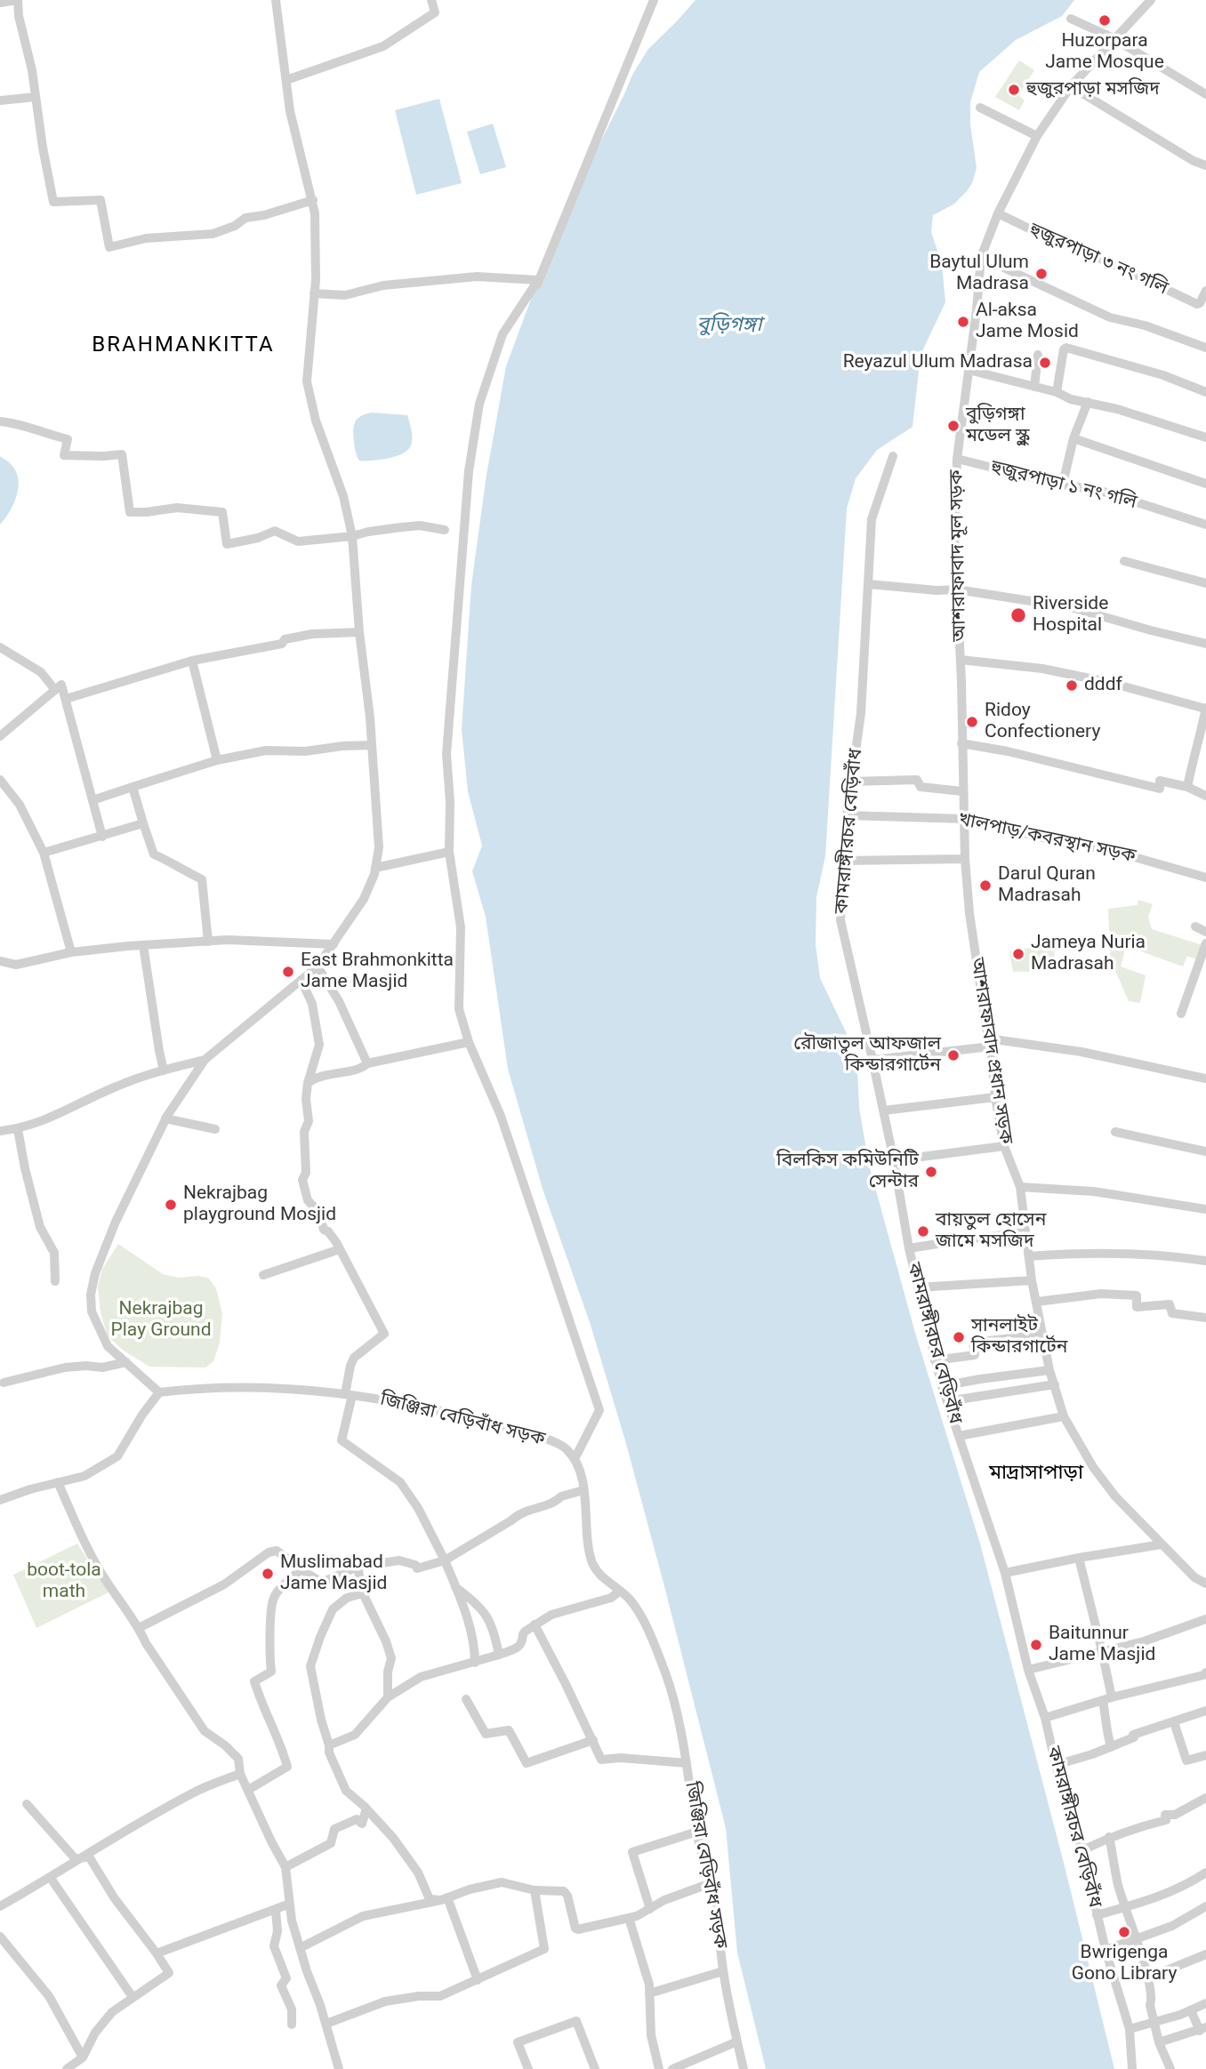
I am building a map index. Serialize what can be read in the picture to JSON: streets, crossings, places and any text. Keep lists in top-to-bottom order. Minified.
{"streets":{"street":["হুজুরপাড়া ৩ নং গলি","হুজুরপাড়া ১ নং গলি","আশরাফাবাদ মূল সড়ক","কামরাঙ্গীরচর বেড়িবাঁধ","খালপাড়/কবরস্থান সড়ক","আশরাফাবাদ প্রধান সড়ক","জিঞ্জিরা বেড়িবাঁধ সড়ক"]},"crossings":[["হুজুরপাড়া ৩ নং গলি","আশরাফাবাদ মূল সড়ক"],["হুজুরপাড়া ১ নং গলি","আশরাফাবাদ মূল সড়ক"],["আশরাফাবাদ মূল সড়ক","আশরাফাবাদ প্রধান সড়ক"],["কামরাঙ্গীরচর বেড়িবাঁধ","খালপাড়/কবরস্থান সড়ক"],["খালপাড়/কবরস্থান সড়ক","আশরাফাবাদ প্রধান সড়ক"]],"districts":["BRAHMANKITTA","মাদ্রাসাপাড়া"],"water":["বুড়িগঙ্গা"],"parks":["Nekrajbag Play Ground","boot-tola math"],"places":["Huzorpara Jame Mosque","হুজুরপাড়া মসজিদ","Baytul Ulum Madrasa","Al-aksa Jame Mosid","Reyazul Ulum Madrasa","বুড়িগঙ্গা মডেল স্কুল","Riverside Hospital","dddf","Ridoy Confectionery","Darul Quran Madrasah","Jameya Nuria Madrasah","East Brahmonkitta Jame Masjid","রৌজাতুল আফজাল কিন্ডারগার্টেন","বিলকিস কমিউনিটি সেন্টার","Nekrajbag playground Mosjid","বায়তুল হোসেন জামে মসজিদ","সানলাইট কিন্ডারগার্টেন","Muslimabad Jame Masjid","Baitunnur Jame Masjid","Bwrigenga Gono Library"]}
